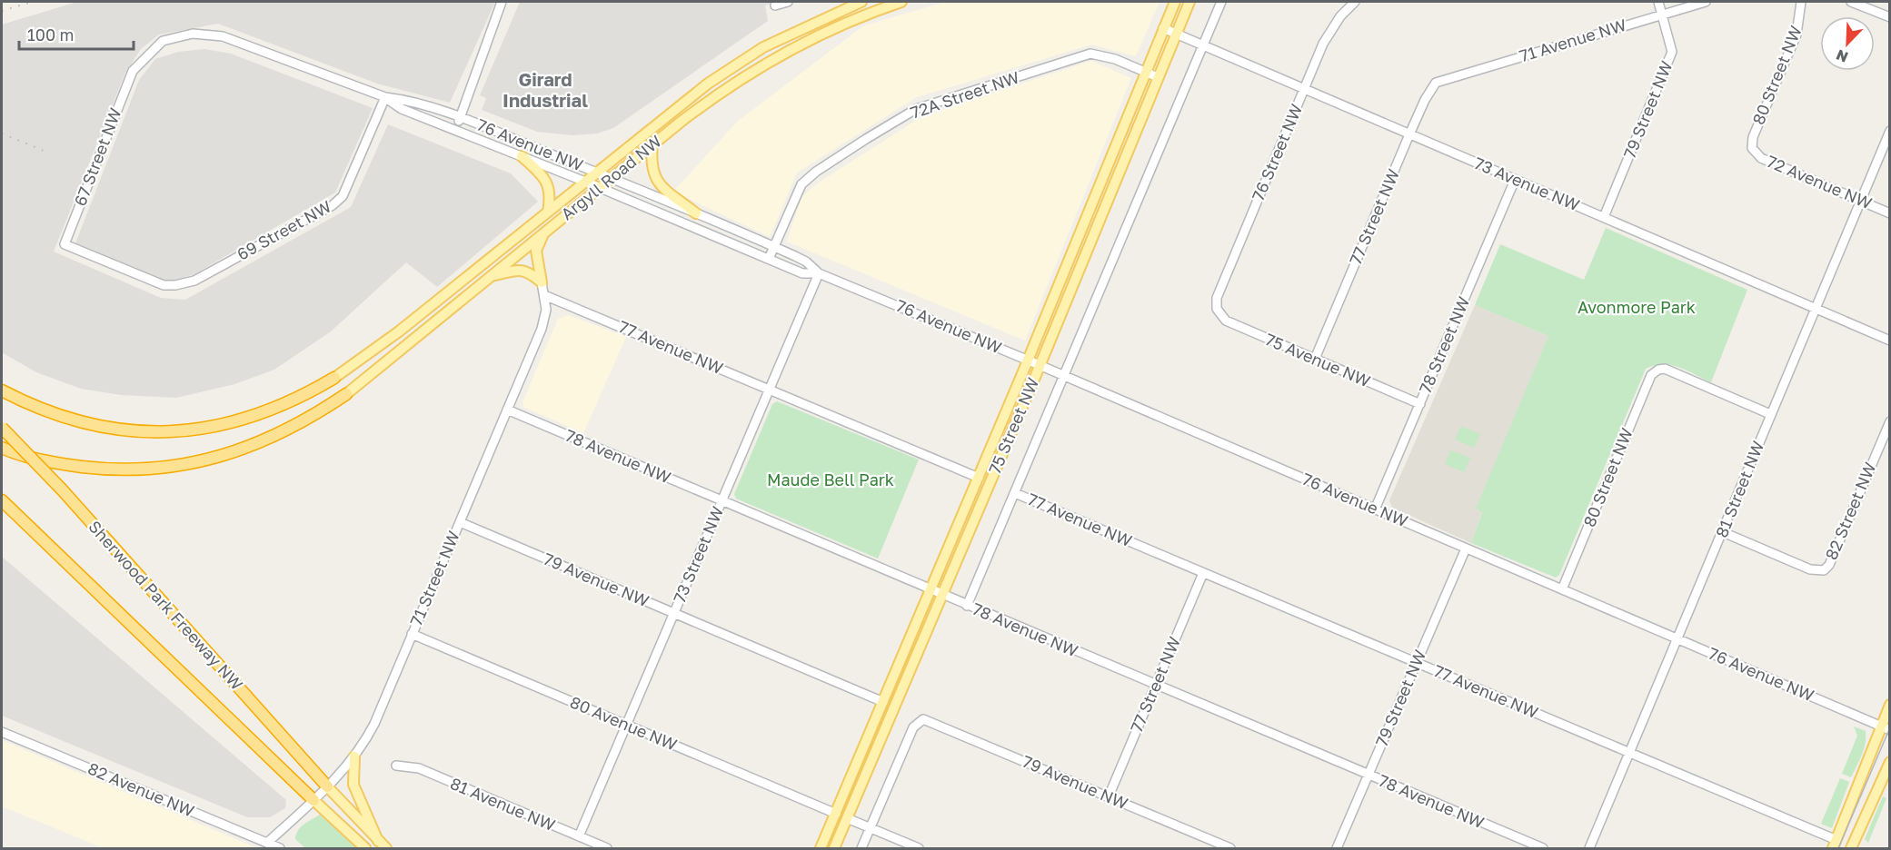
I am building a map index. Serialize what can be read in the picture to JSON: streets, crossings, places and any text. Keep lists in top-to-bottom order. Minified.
{"streets":{"highway":["Sherwood Park Freeway NW"],"main road":["Argyll Road NW","75 Street NW"],"street":["71 Avenue NW","80 Street NW","72A Street NW","79 Street NW","76 Avenue NW","76 Street NW","67 Street NW","72 Avenue NW","73 Avenue NW","77 Street NW","69 Street NW","78 Street NW","77 Avenue NW","75 Avenue NW","78 Avenue NW","81 Street NW","82 Street NW","73 Street NW","71 Street NW","79 Avenue NW","80 Avenue NW","82 Avenue NW","81 Avenue NW"]},"crossings":[["71 Avenue NW","79 Street NW"],["71 Avenue NW","77 Street NW"],["80 Street NW","76 Avenue NW"],["80 Street NW","72 Avenue NW"],["80 Street NW","81 Street NW"],["72A Street NW","76 Avenue NW"],["72A Street NW","75 Street NW"],["79 Street NW","76 Avenue NW"],["79 Street NW","73 Avenue NW"],["79 Street NW","77 Avenue NW"],["79 Street NW","78 Avenue NW"],["76 Avenue NW","67 Street NW"],["76 Avenue NW","Argyll Road NW"],["76 Avenue NW","69 Street NW"],["76 Avenue NW","78 Street NW"],["76 Avenue NW","75 Street NW"],["76 Avenue NW","81 Street NW"],["76 Avenue NW","73 Street NW"],["76 Street NW","73 Avenue NW"],["76 Street NW","75 Avenue NW"],["67 Street NW","69 Street NW"],["72 Avenue NW","81 Street NW"],["73 Avenue NW","77 Street NW"],["73 Avenue NW","78 Street NW"],["73 Avenue NW","75 Street NW"],["73 Avenue NW","81 Street NW"],["77 Street NW","77 Avenue NW"],["77 Street NW","75 Avenue NW"],["77 Street NW","78 Avenue NW"],["77 Street NW","79 Avenue NW"],["78 Street NW","75 Avenue NW"],["77 Avenue NW","75 Street NW"],["77 Avenue NW","81 Street NW"],["77 Avenue NW","73 Street NW"],["77 Avenue NW","71 Street NW"],["75 Street NW","78 Avenue NW"],["75 Street NW","79 Avenue NW"],["75 Street NW","80 Avenue NW"],["78 Avenue NW","73 Street NW"],["78 Avenue NW","71 Street NW"],["81 Street NW","82 Street NW"],["73 Street NW","79 Avenue NW"],["73 Street NW","80 Avenue NW"],["73 Street NW","81 Avenue NW"],["71 Street NW","79 Avenue NW"],["71 Street NW","Sherwood Park Freeway NW"],["71 Street NW","80 Avenue NW"],["71 Street NW","82 Avenue NW"]],"districts":["Girard Industrial"],"parks":["Avonmore Park","Maude Bell Park"],"scale_bar":"100 m","north":"bottom left"}
